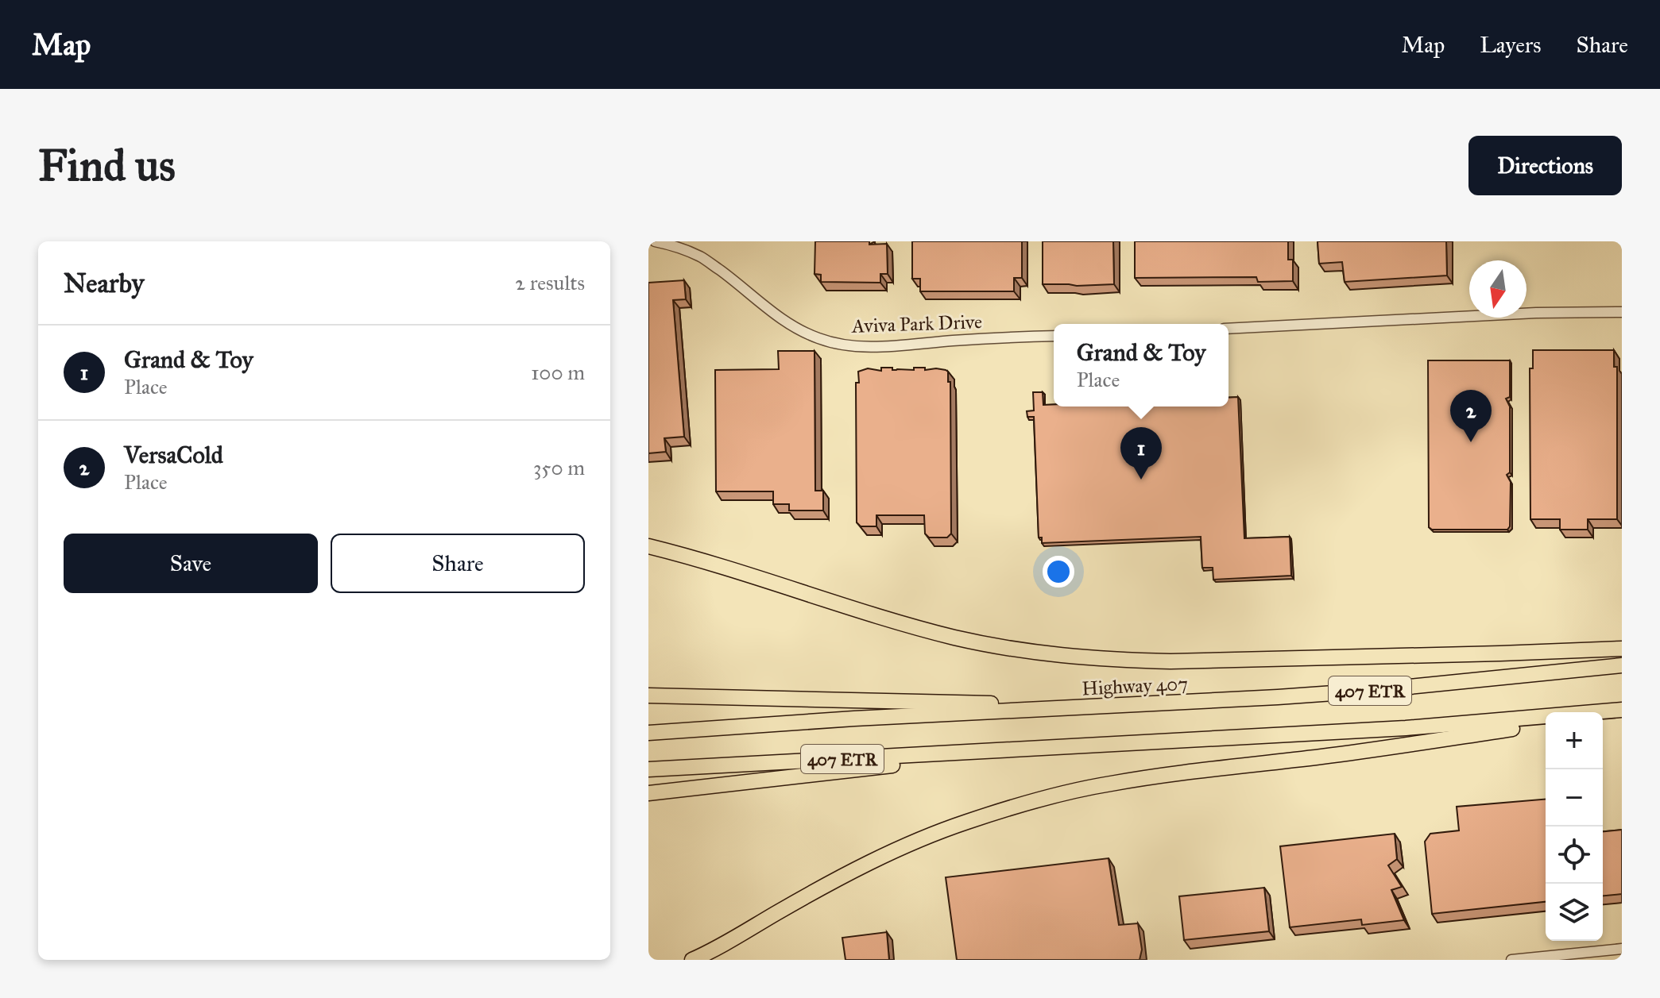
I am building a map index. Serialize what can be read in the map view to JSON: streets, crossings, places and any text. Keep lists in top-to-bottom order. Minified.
{"streets":{"highway":["Highway 407","407 ETR"],"street":["Aviva Park Drive"]},"north":"bottom","page":{"header":"Map","nav":["Map","Layers","Share"],"buttons":["Directions",["Save","Share"]],"title":"Find us","heading":["Nearby","2 results"],"list":[{"mark":"1","name":"Grand & Toy","note":"Place","value":"100 m"},{"mark":"2","name":"VersaCold","note":"Place","value":"350 m"}],"popup":["Grand & Toy","Place"],"pins":["2","1"],"map_buttons":["+","−"]}}
